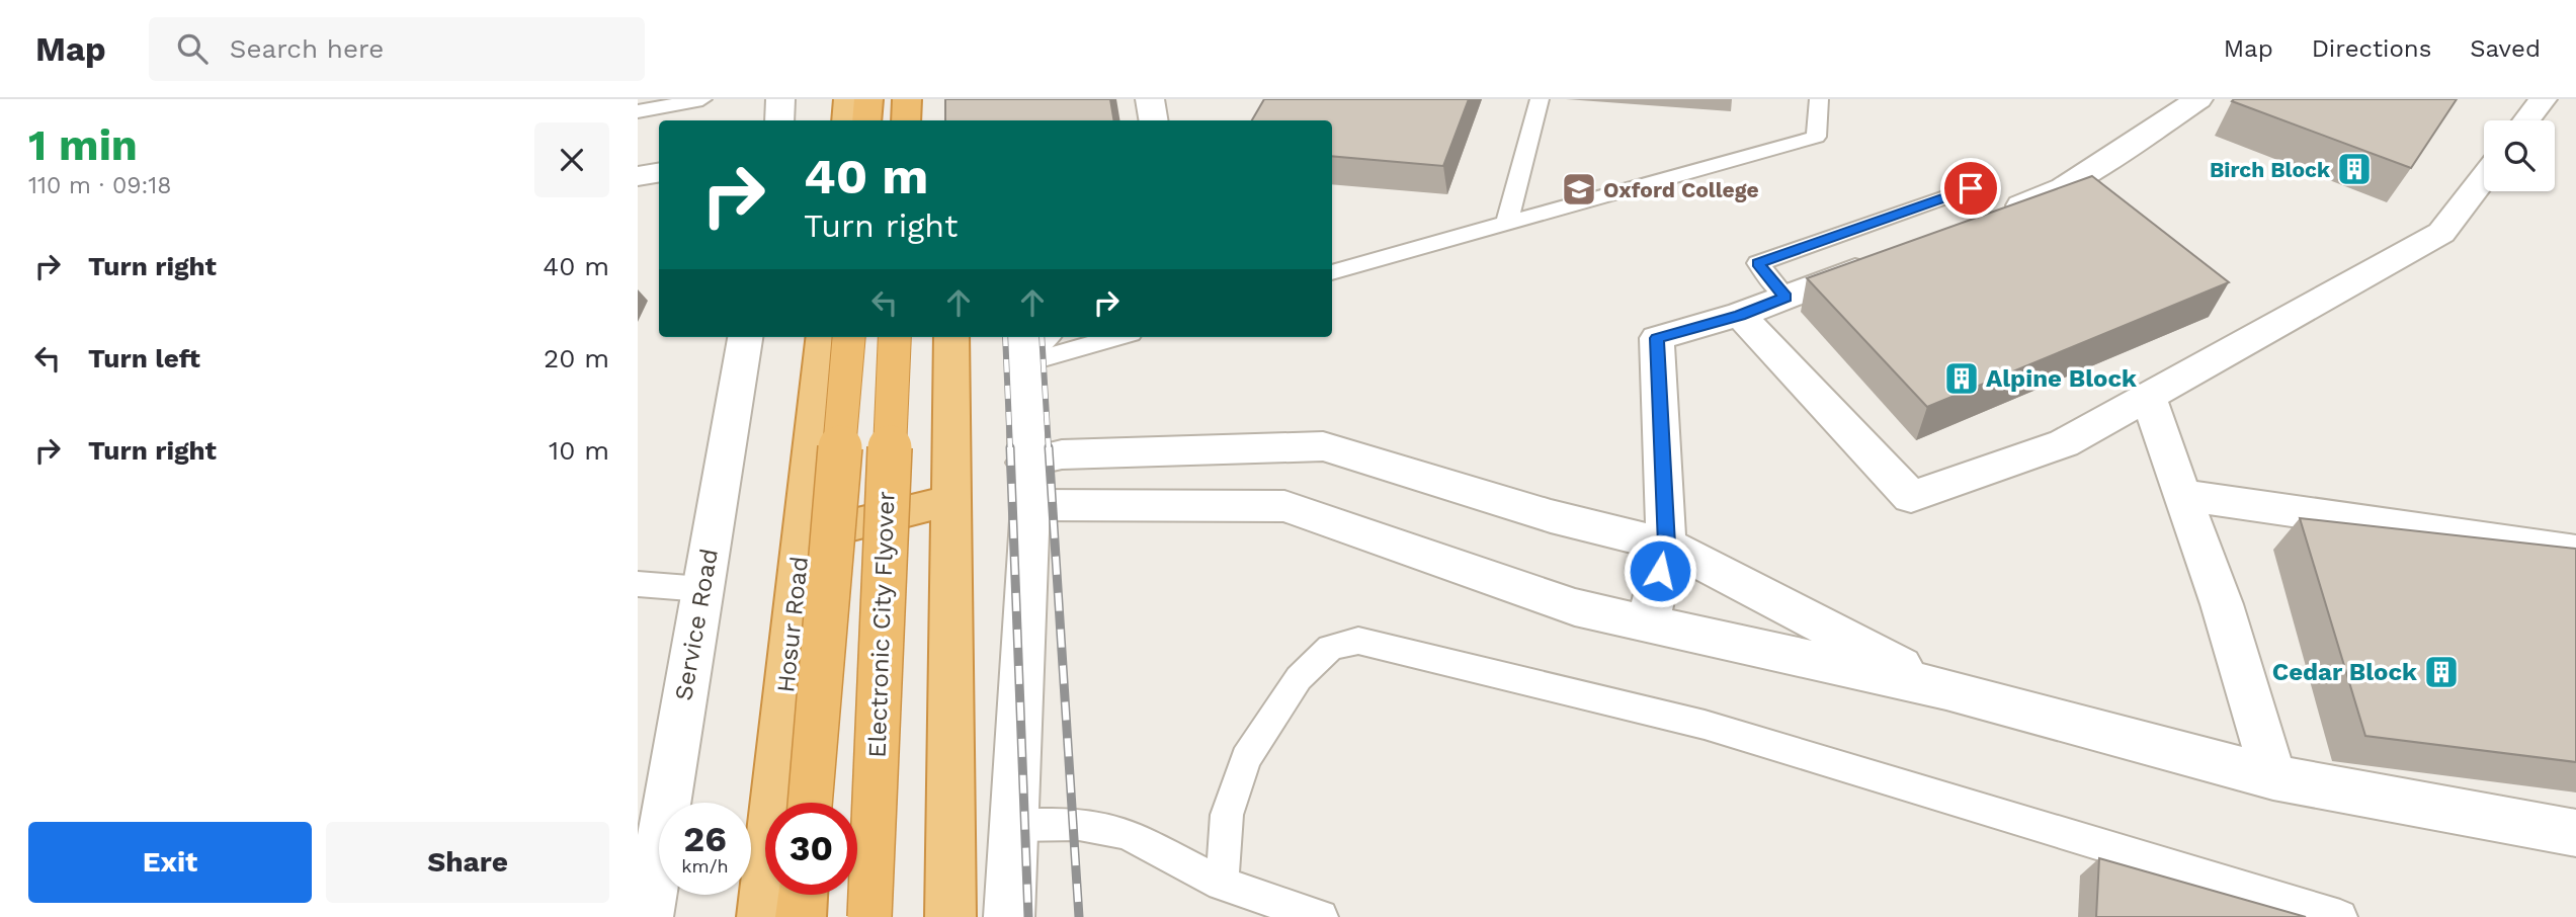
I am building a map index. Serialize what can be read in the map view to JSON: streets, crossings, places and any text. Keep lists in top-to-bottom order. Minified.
{"streets":{"highway":["Hosur Road","Electronic City Flyover"],"street":["Service Road"]},"places":{"building":["Birch Block","Alpine Block","Cedar Block"],"school or university":["Oxford College"]},"page":{"header":"Map","search":"Search here","nav":["Map","Directions","Saved"],"heading":["1 min","110 m · 09:18"],"turn":["40 m","Turn right"],"list":[{"name":"Turn right","value":"40 m"},{"name":"Turn left","value":"20 m"},{"name":"Turn right","value":"10 m"}],"speed":"26 km/h","limit":"30","buttons":["Exit","Share"]}}
